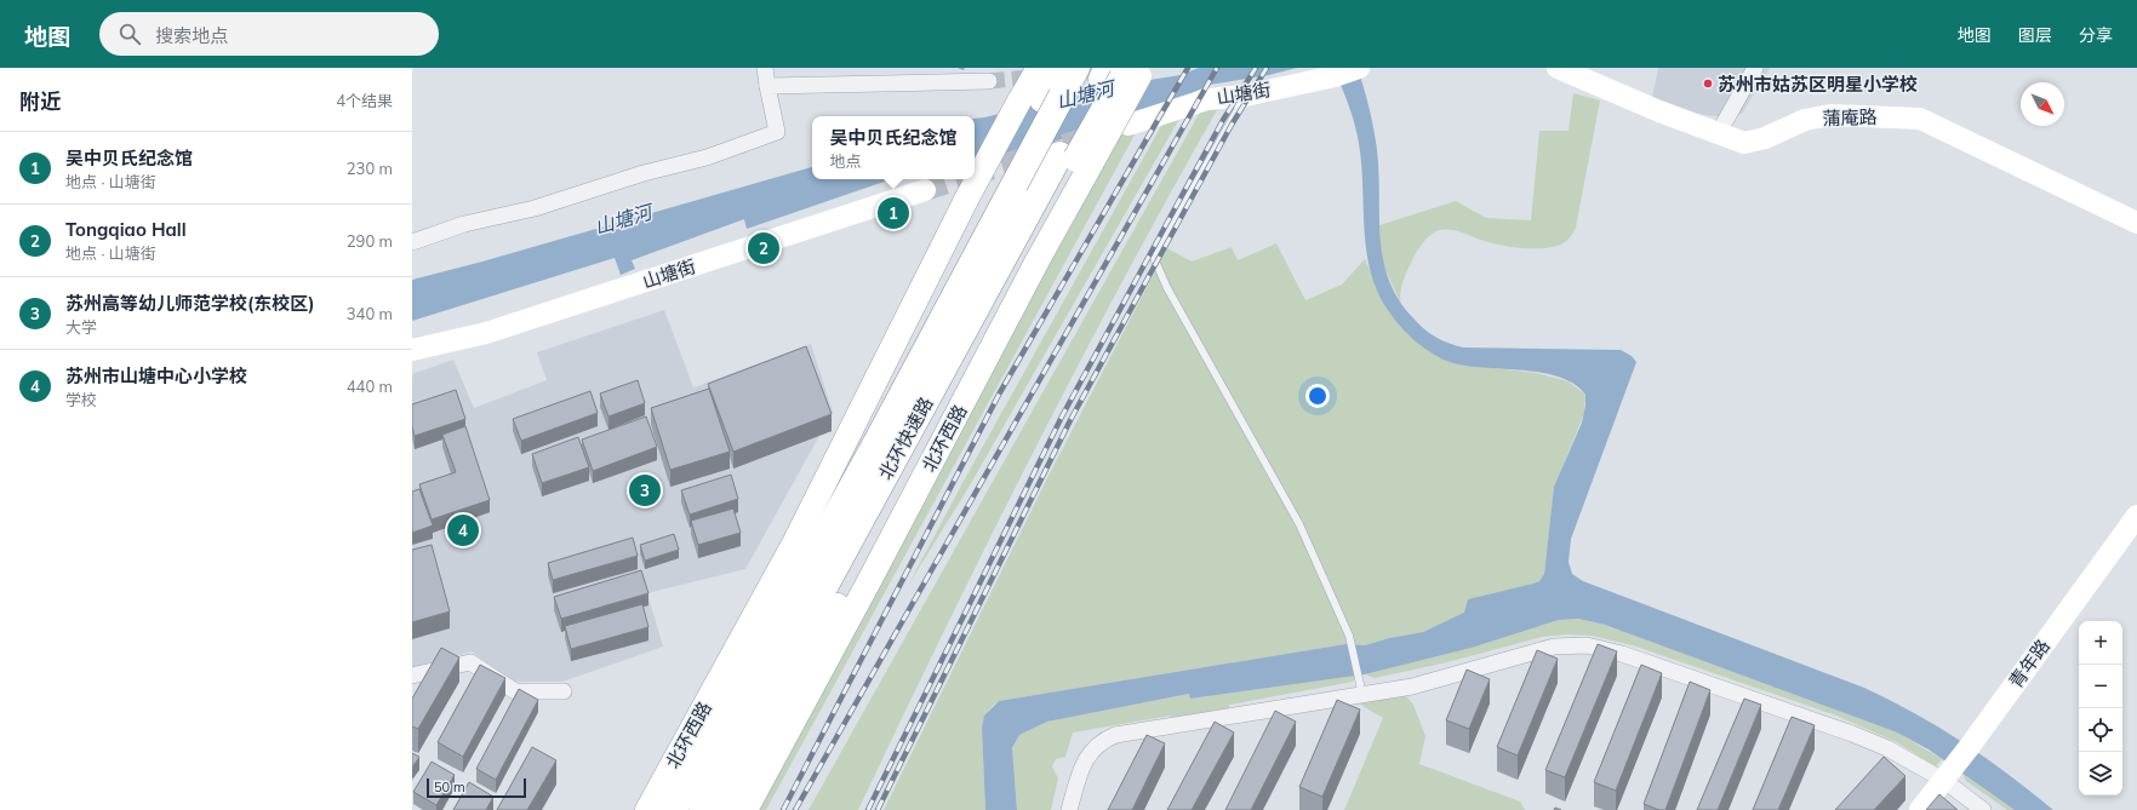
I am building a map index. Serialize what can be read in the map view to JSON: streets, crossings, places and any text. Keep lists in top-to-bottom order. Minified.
{"streets":{"highway":["北环快速路"],"main road":["北环西路"],"street":["山塘街","蒲庵路","青年路"]},"crossings":[["北环快速路","北环西路"]],"water":["山塘河"],"places":["苏州市姑苏区明星小学校"],"scale_bar":"50 m","north":"bottom right","page":{"header":"地图","search":"搜索地点","nav":["地图","图层","分享"],"heading":["附近","4个结果"],"popup":["吴中贝氏纪念馆","地点"],"list":[{"mark":"1","name":"吴中贝氏纪念馆","note":"地点 · 山塘街","value":"230 m"},{"mark":"2","name":"Tongqiao Hall","note":"地点 · 山塘街","value":"290 m"},{"mark":"3","name":"苏州高等幼儿师范学校(东校区)","note":"大学","value":"340 m"},{"mark":"4","name":"苏州市山塘中心小学校","note":"学校","value":"440 m"}],"pins":["1","2","3","4"],"map_buttons":["+","−"],"scale":"50 m"}}
